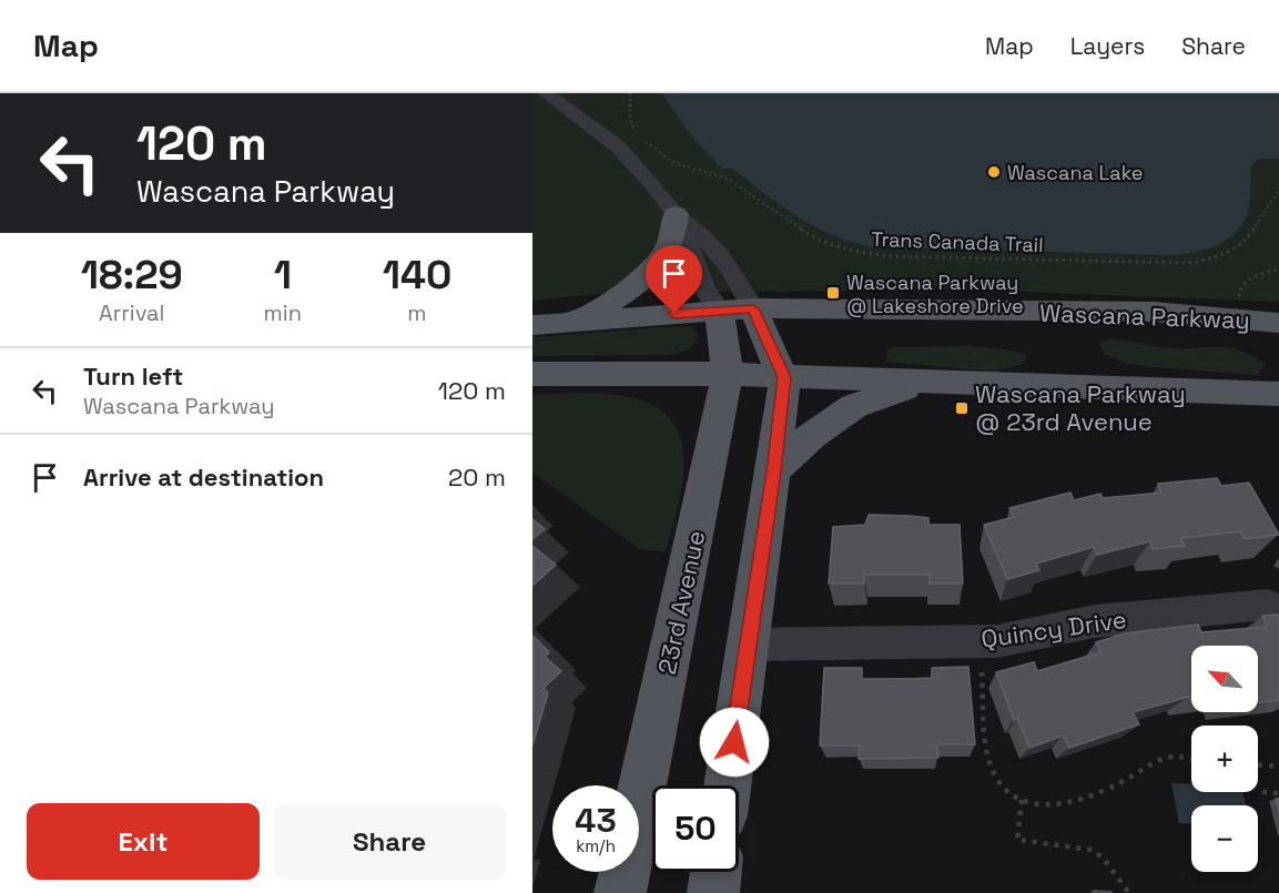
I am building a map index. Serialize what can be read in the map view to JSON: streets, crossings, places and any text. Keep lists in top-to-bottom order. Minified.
{"streets":{"main road":["Wascana Parkway","23rd Avenue"],"street":["Quincy Drive"],"path":["Trans Canada Trail"]},"crossings":[["Wascana Parkway","23rd Avenue"]],"places":{"other":["Wascana Lake"],"transit":["Wascana Parkway @ Lakeshore Drive","Wascana Parkway @ 23rd Avenue"]},"north":"top left","page":{"header":"Map","nav":["Map","Layers","Share"],"turn":["120 m","Wascana Parkway"],"eta":["18:29","Arrival","1","min","140","m"],"list":[{"name":"Turn left","note":"Wascana Parkway","value":"120 m"},{"name":"Arrive at destination","value":"20 m"}],"map_buttons":["+","−"],"speed":"43 km/h","limit":"50","buttons":["Exit","Share"]}}
